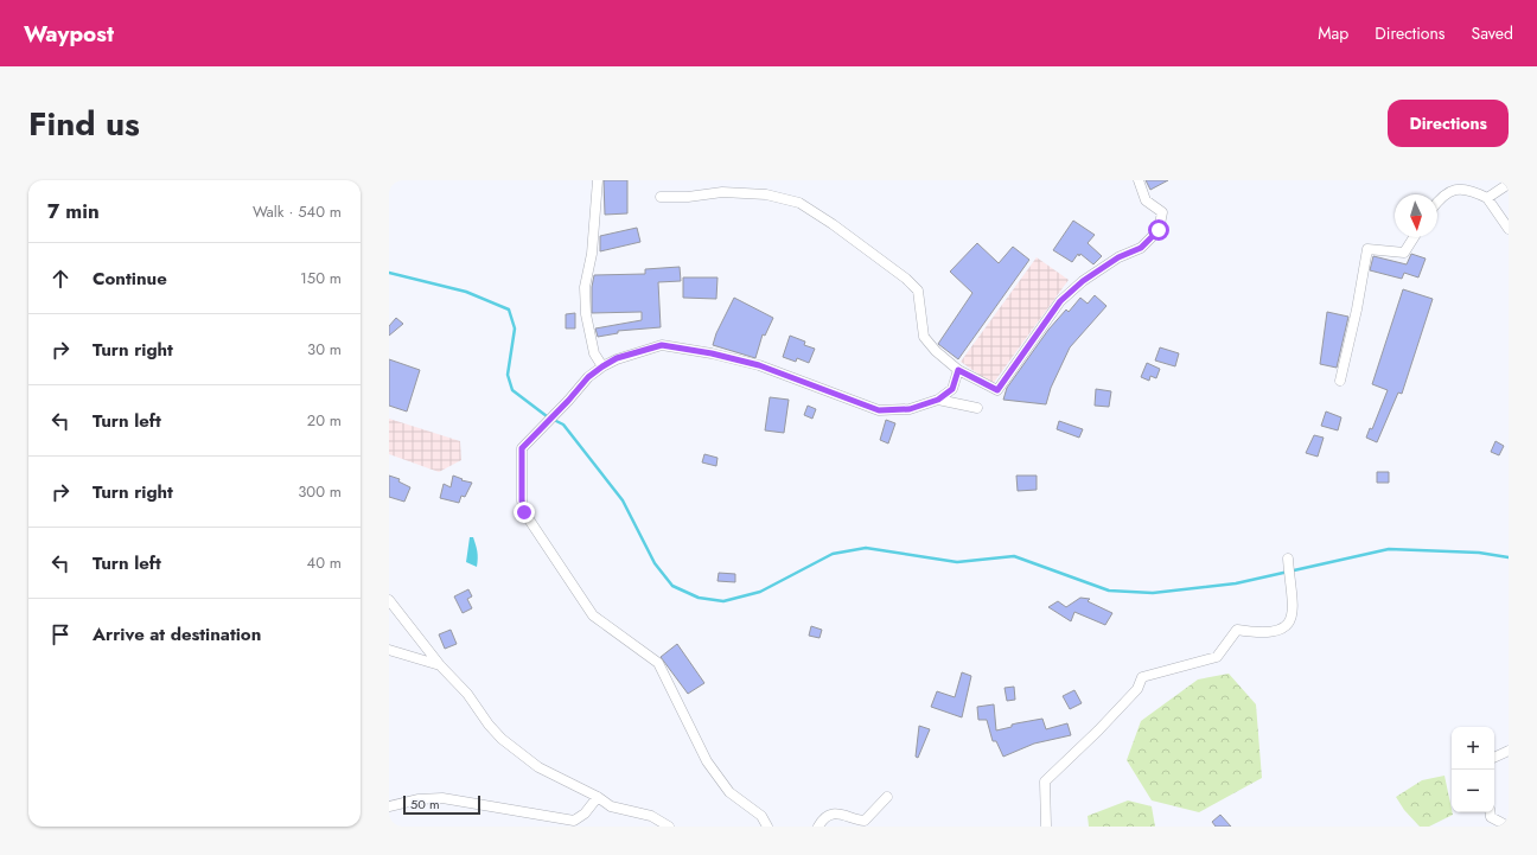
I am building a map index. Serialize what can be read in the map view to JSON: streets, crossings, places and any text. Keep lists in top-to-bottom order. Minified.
{"scale_bar":"50 m","north":"bottom","page":{"header":"Waypost","nav":["Map","Directions","Saved"],"title":"Find us","buttons":"Directions","heading":["7 min","Walk · 540 m"],"list":[["Continue","150 m"],["Turn right","30 m"],["Turn left","20 m"],["Turn right","300 m"],["Turn left","40 m"],"Arrive at destination"],"map_buttons":["+","−"],"scale":"50 m"}}
